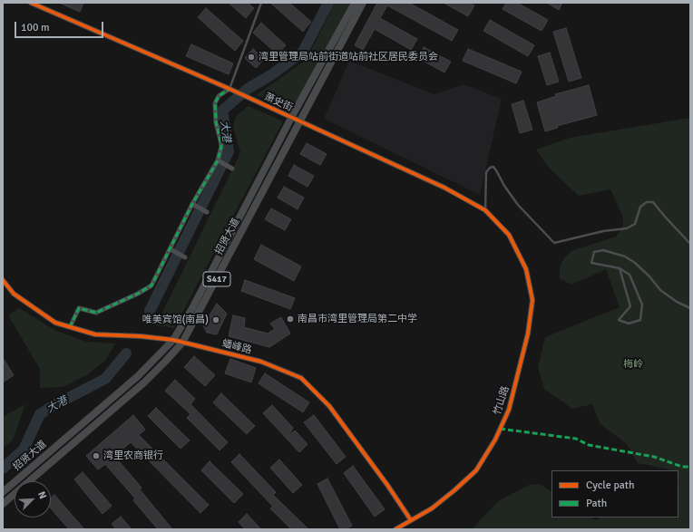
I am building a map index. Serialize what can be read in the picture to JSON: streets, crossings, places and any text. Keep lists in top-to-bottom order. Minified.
{"streets":{"main road":["招贤大道","S417"],"street":["萧史街","蟠峰路","竹山路"]},"crossings":[["萧史街","招贤大道"],["萧史街","竹山路"],["招贤大道","蟠峰路"],["蟠峰路","竹山路"]],"water":["大港"],"parks":["梅岭"],"places":["湾里管理局站前街道站前社区居民委员会","南昌市湾里管理局第二中学","唯美宾馆(南昌)","湾里农商银行"],"legend":["Cycle path","Path"],"scale_bar":"100 m","north":"top right"}
